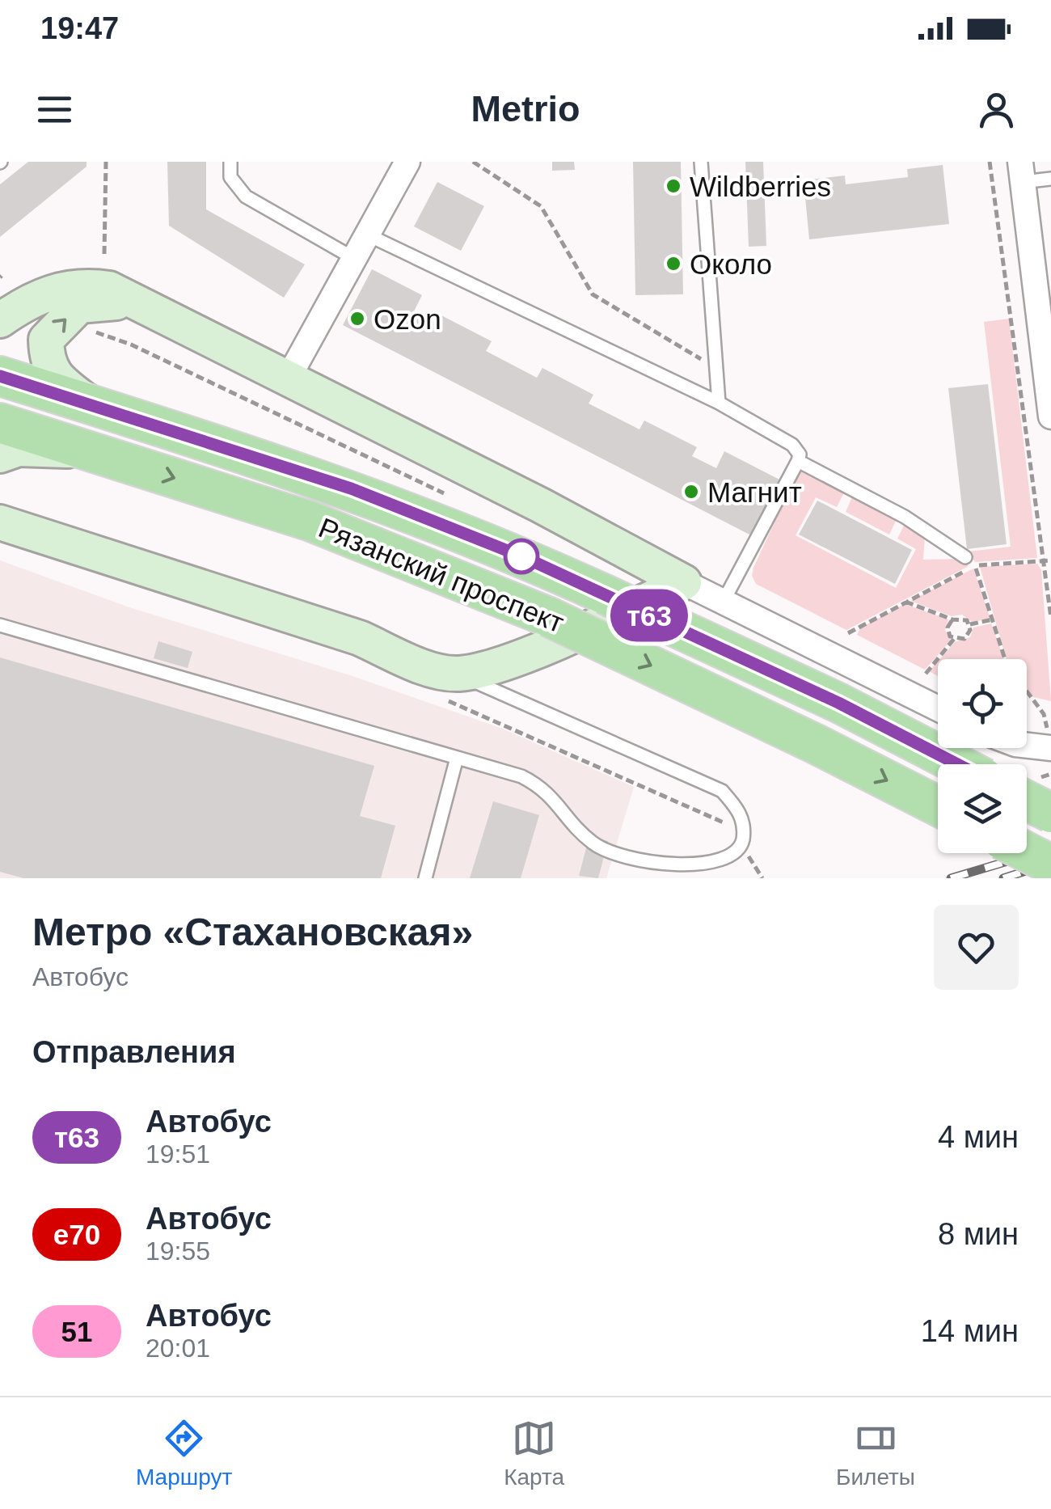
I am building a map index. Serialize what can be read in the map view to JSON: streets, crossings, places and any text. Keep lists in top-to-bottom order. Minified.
{"streets":{"main road":["Рязанский проспект"]},"places":["Wildberries","Около","Ozon","Магнит"],"lines":["bus line т63"],"page":{"status":"19:47","header":"Metrio","on_map":"т63","heading":[["Метро «Стахановская»","Автобус"],"Отправления"],"list":[{"mark":"т63","name":"Автобус","note":"19:51","value":"4 мин"},{"mark":"е70","name":"Автобус","note":"19:55","value":"8 мин"},{"mark":"51","name":"Автобус","note":"20:01","value":"14 мин"}],"tabs":["Маршрут","Карта","Билеты"]}}
